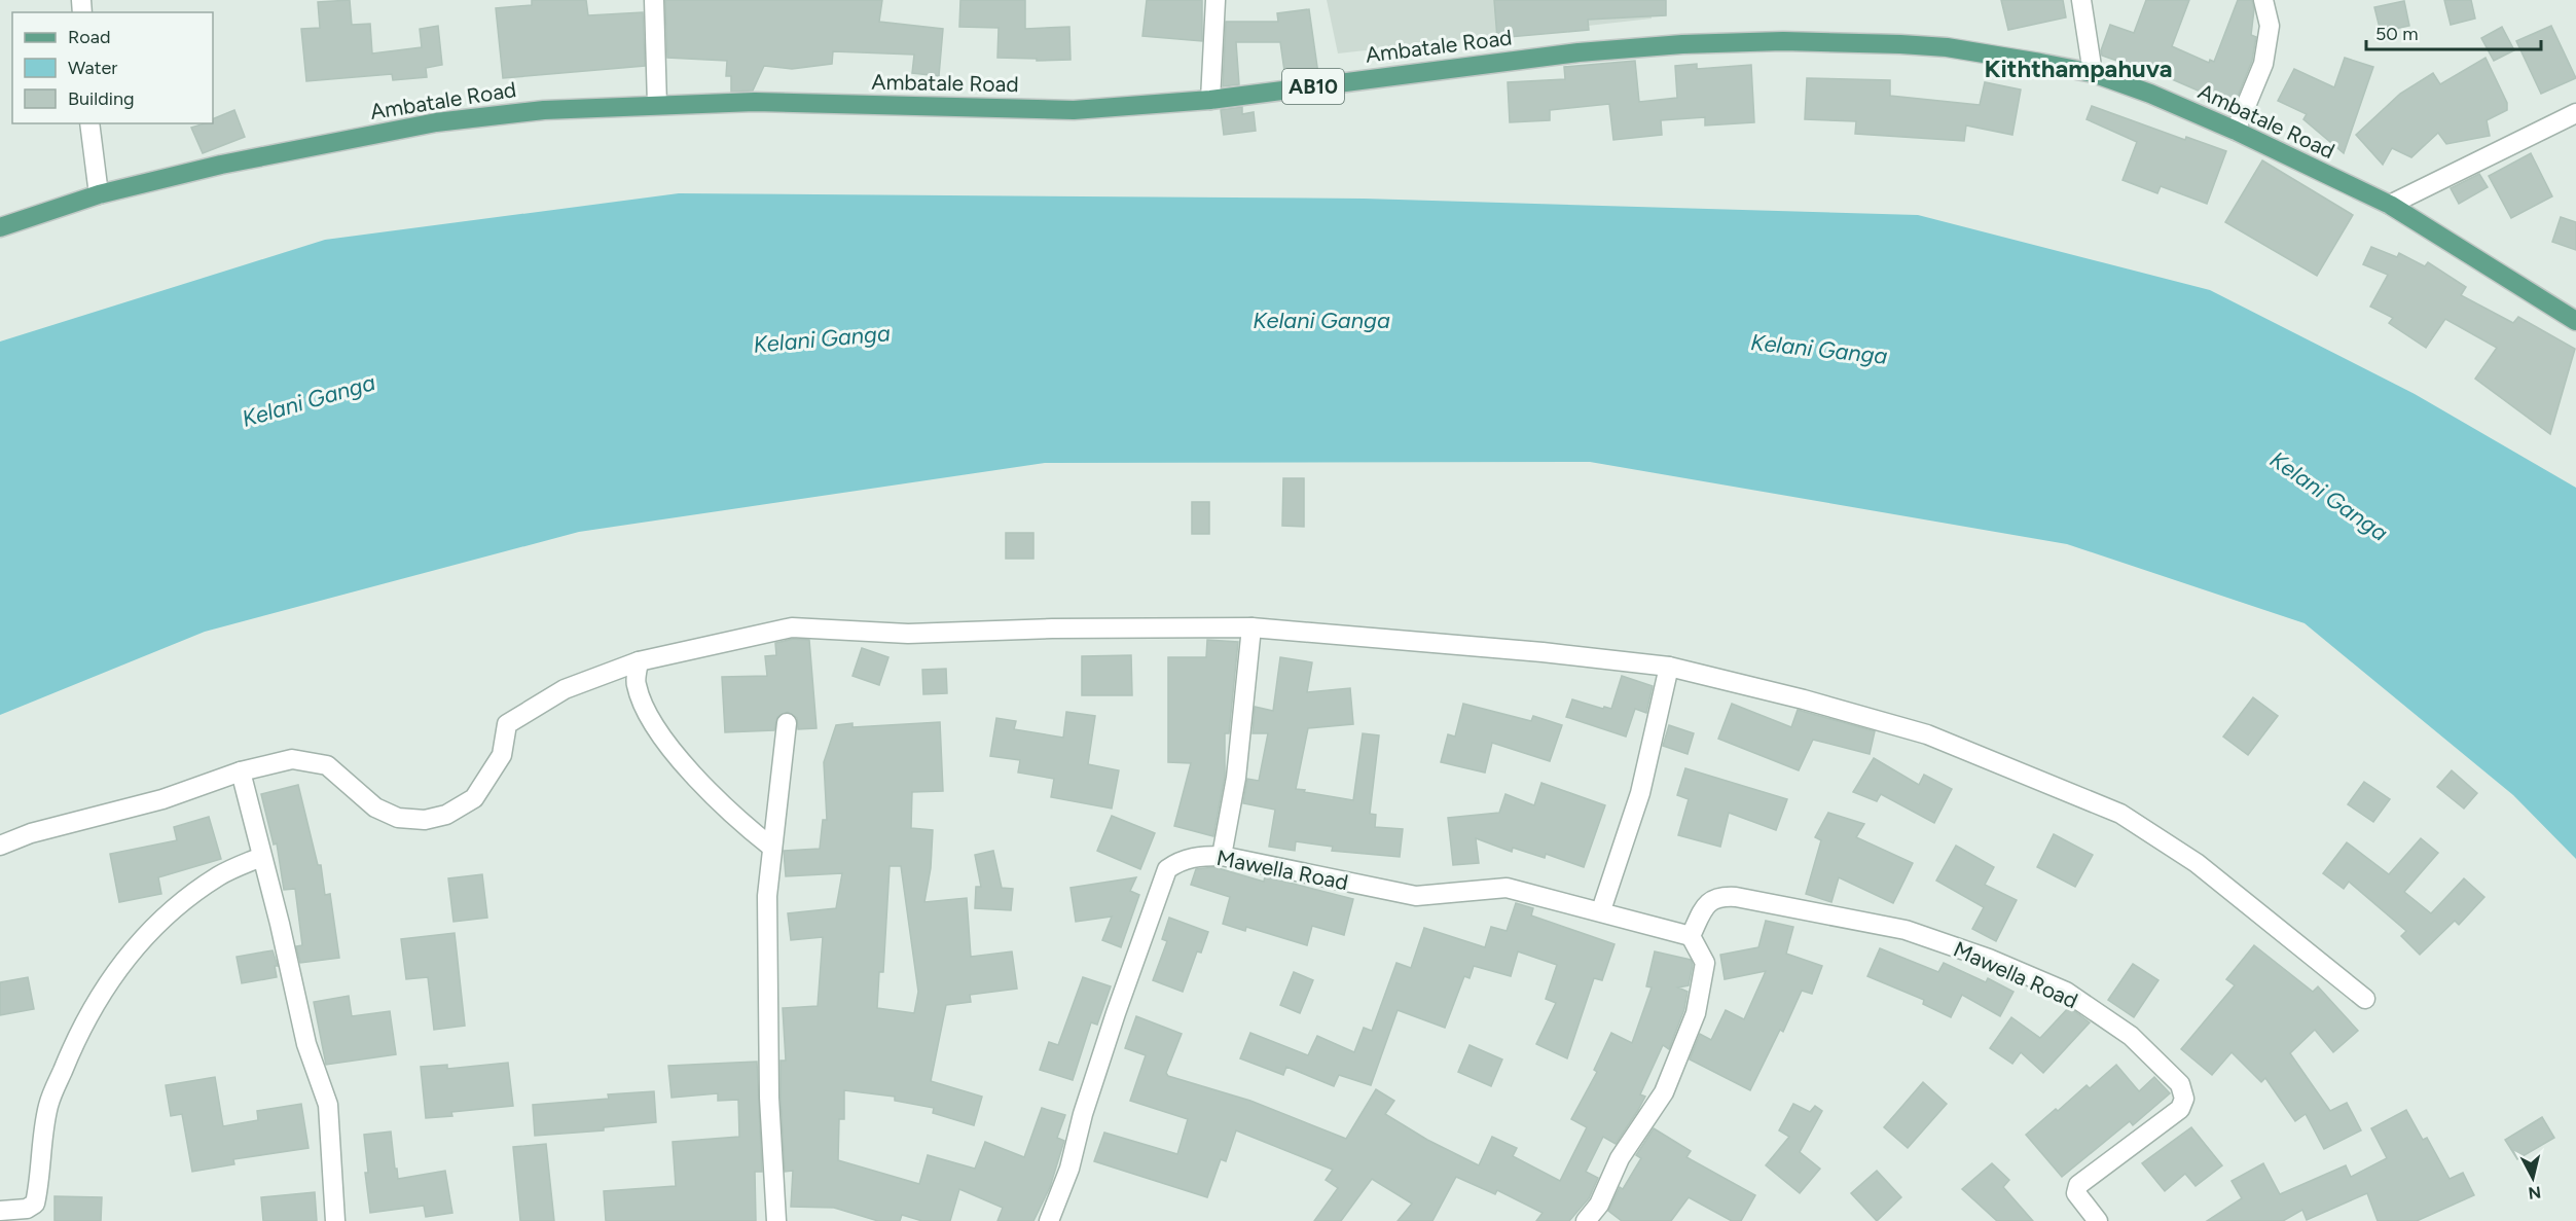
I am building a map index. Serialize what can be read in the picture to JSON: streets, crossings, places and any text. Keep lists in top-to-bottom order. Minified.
{"streets":{"main road":["Ambatale Road","AB10"],"street":["Mawella Road"]},"districts":["Kiththampahuva"],"water":["Kelani Ganga"],"legend":["Road","Water","Building"],"scale_bar":"50 m","north":"bottom"}
